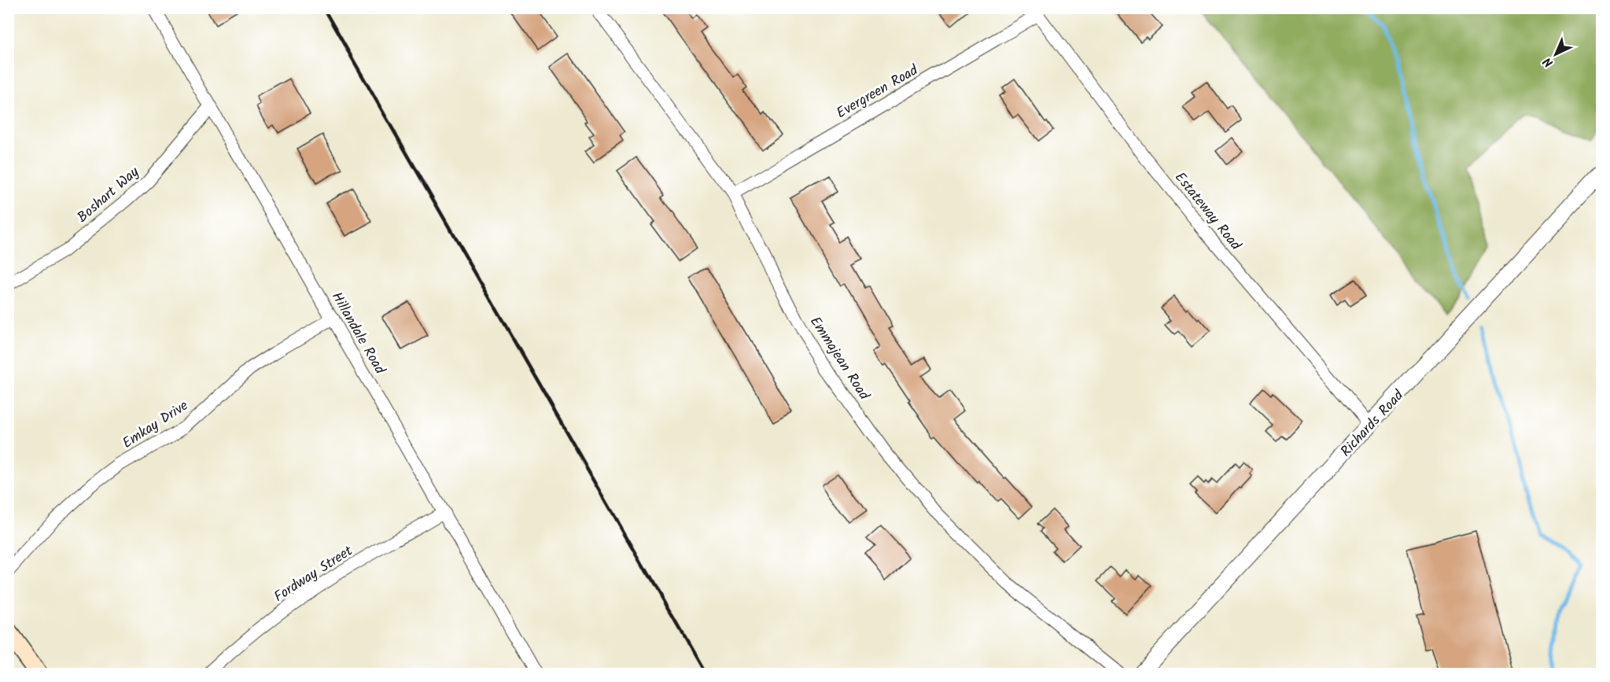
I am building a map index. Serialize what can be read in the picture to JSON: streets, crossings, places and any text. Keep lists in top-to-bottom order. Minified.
{"streets":{"street":["Evergreen Road","Boshart Way","Estateway Road","Hillandale Road","Emmajean Road","Richards Road","Emkay Drive","Fordway Street"]},"crossings":[["Evergreen Road","Estateway Road"],["Evergreen Road","Emmajean Road"],["Boshart Way","Hillandale Road"],["Estateway Road","Richards Road"],["Hillandale Road","Emkay Drive"],["Hillandale Road","Fordway Street"]],"north":"bottom left"}
